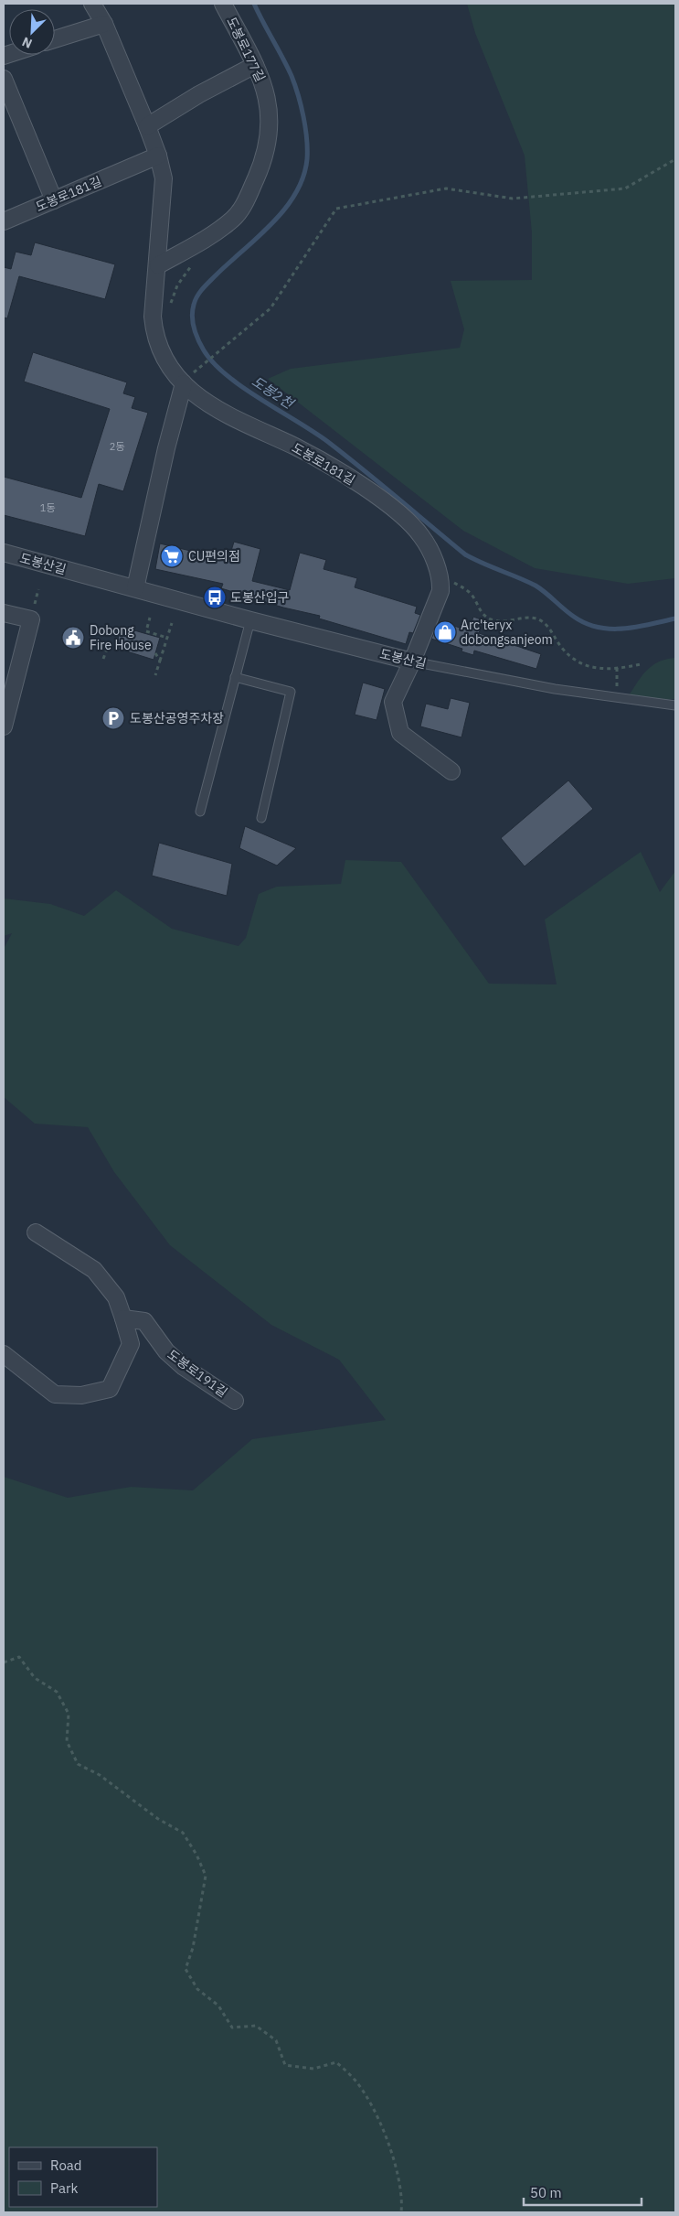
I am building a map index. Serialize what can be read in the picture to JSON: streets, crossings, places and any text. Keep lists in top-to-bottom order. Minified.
{"streets":{"street":["도봉로177길","도봉로181길","도봉산길","도봉로191길"]},"crossings":[["도봉로177길","도봉로181길"],["도봉로181길","도봉산길"]],"water":["도봉2천"],"places":{"supermarket":["CU편의점"],"bus stop":["도봉산입구"],"shop":["Arc'teryx dobongsanjeom"],"public building":["Dobong Fire House"],"parking":["도봉산공영주차장"]},"house_numbers":["2동","1동"],"legend":["Road","Park"],"scale_bar":"50 m","north":"bottom left"}
